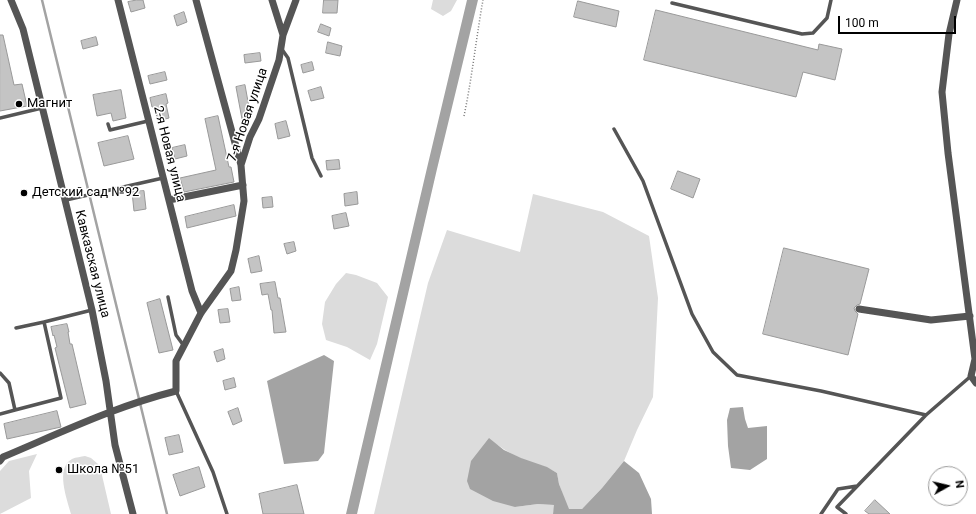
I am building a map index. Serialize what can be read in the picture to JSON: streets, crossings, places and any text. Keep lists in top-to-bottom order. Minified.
{"streets":{"street":["7-я Новая улица","2-я Новая улица","Кавказская улица"]},"crossings":[["7-я Новая улица","2-я Новая улица"]],"places":["Магнит","Детский сад №92","Школа №51"],"scale_bar":"100 m","north":"right"}
